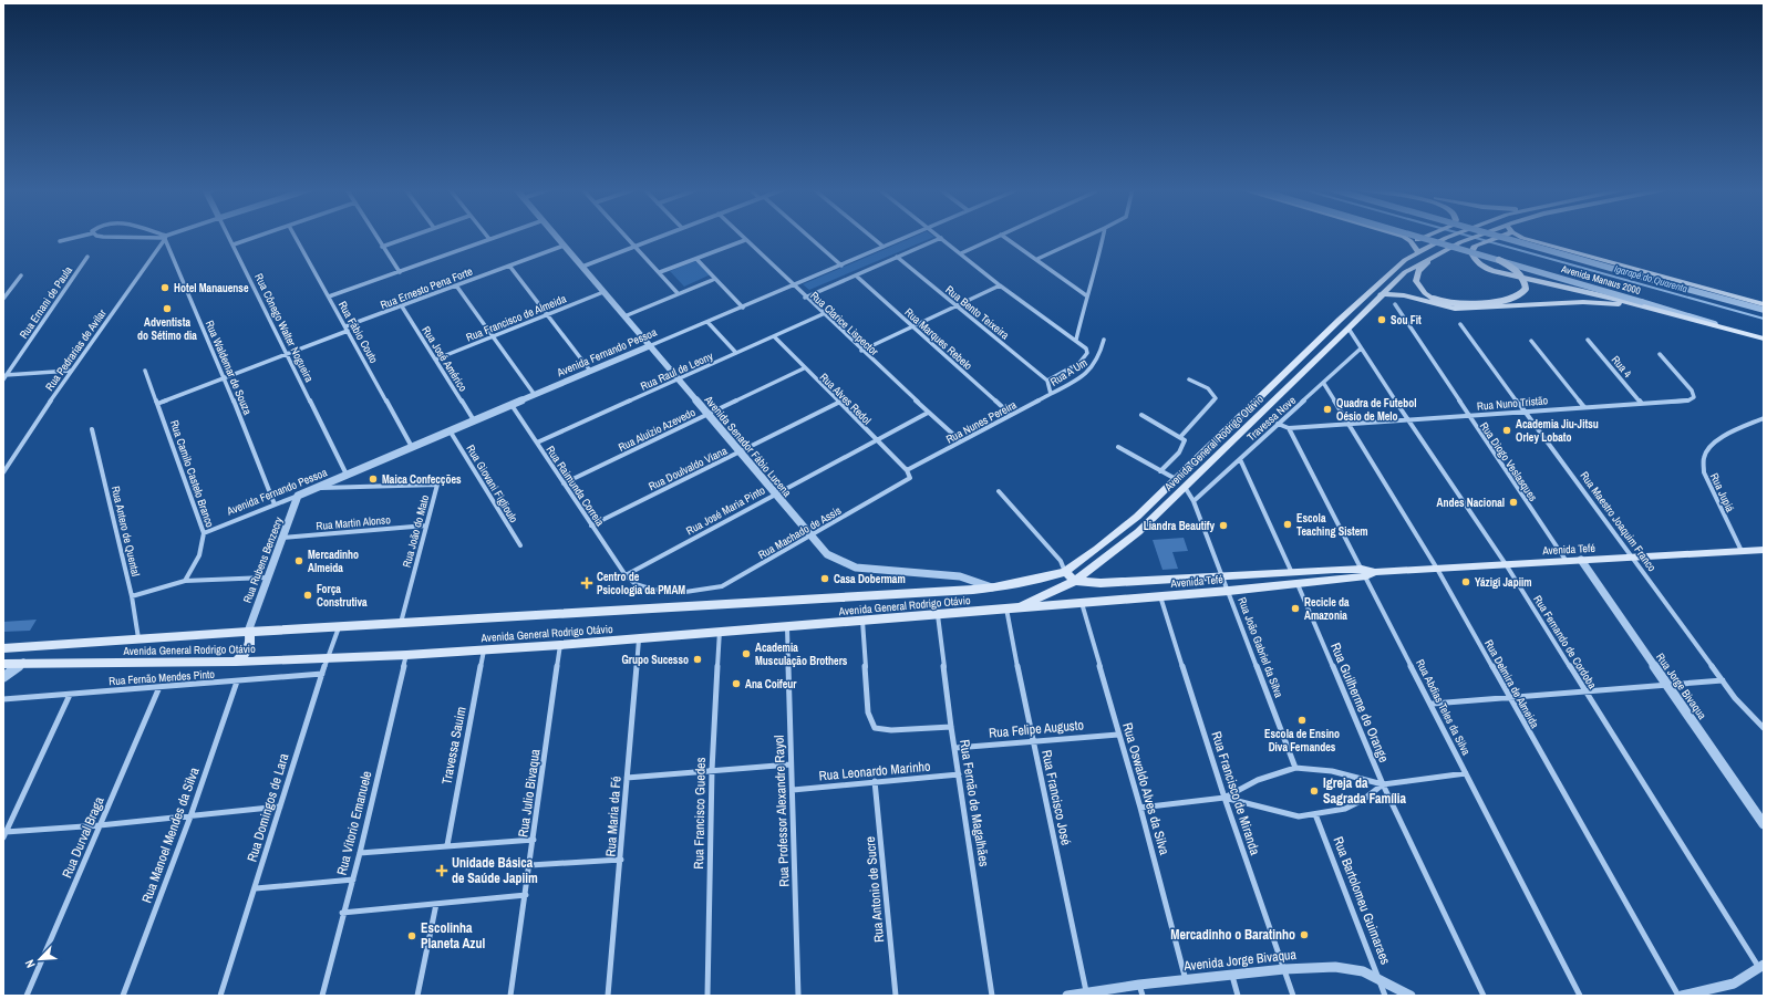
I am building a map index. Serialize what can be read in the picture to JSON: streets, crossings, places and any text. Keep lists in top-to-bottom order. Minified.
{"streets":{"main road":["Avenida General Rodrigo Otávio","Avenida Tefé"],"street":["Avenida Manaus 2000","Rua Ernesto Pena Forte","Rua Ernani de Paula","Rua Bento Teixeira","Rua Francisco de Almeida","Rua Clarice Lispector","Rua Cônego Walter Nogueira","Rua Fábio Couto","Rua Marques Rebelo","Rua Pedrarias de Avilar","Avenida Fernando Pessoa","Rua José Américo","Rua 4","Rua Waldemar de Souza","Rua Raul de Leony","Rua A Um","Rua Alves Redol","Rua Nuno Tristão","Travessa Nove","Rua Nunes Pereira","Rua Aluízio Azevedo","Avenida Senador Fábio Lucena","Rua Diogo Veslasques","Rua Doulvaldo Viana","Rua Camilo Castelo Branco","Rua Giovani Figlioulo","Rua Raimunda Correia","Rua Jupiá","Rua José Maria Pinto","Rua Maestro Joaquim Franco","Rua Martin Alonso","Rua Antero de Quental","Rua João do Mato","Rua Machado de Assis","Rua Rubens Benzecry","Rua Fernando de Cordoba","Rua João Gabriel da Silva","Rua Fernão Mendes Pinto","Rua Delmira de Almeida","Rua Jorge Bivaqua","Rua Guilherme de Orange","Rua Abdias Teles da Silva","Rua Felipe Augusto","Travessa Sauim","Rua Leonardo Marinho","Rua Oswaldo Alves da Silva","Rua Julio Bivaqua","Rua Francisco de Miranda","Rua Francisco José","Rua Fernão de Magalhães","Rua Domingos de Lara","Rua Professor Alexandre Rayol","Rua Francisco Guedes","Rua Maria da Fé","Rua Vitorio Emanuele","Rua Manoel Mendes da Silva","Rua Durval Braga","Rua Antonio de Sucre","Rua Bartolomeu Guimaraes","Avenida Jorge Bivaqua"]},"crossings":[["Rua Ernesto Pena Forte","Rua Cônego Walter Nogueira"],["Rua Ernesto Pena Forte","Rua Fábio Couto"],["Rua Ernesto Pena Forte","Rua José Américo"],["Rua Ernesto Pena Forte","Rua Waldemar de Souza"],["Rua Ernesto Pena Forte","Avenida Senador Fábio Lucena"],["Rua Ernesto Pena Forte","Rua Camilo Castelo Branco"],["Rua Francisco de Almeida","Rua José Américo"],["Rua Francisco de Almeida","Avenida Senador Fábio Lucena"],["Rua Clarice Lispector","Avenida Fernando Pessoa"],["Rua Clarice Lispector","Rua Raul de Leony"],["Rua Clarice Lispector","Rua Nunes Pereira"],["Rua Clarice Lispector","Rua José Maria Pinto"],["Rua Cônego Walter Nogueira","Avenida Fernando Pessoa"],["Rua Fábio Couto","Avenida Fernando Pessoa"],["Rua Marques Rebelo","Rua Nunes Pereira"],["Rua Pedrarias de Avilar","Rua Waldemar de Souza"],["Avenida Fernando Pessoa","Rua José Américo"],["Avenida Fernando Pessoa","Rua Waldemar de Souza"],["Avenida Fernando Pessoa","Avenida Senador Fábio Lucena"],["Avenida Fernando Pessoa","Rua Camilo Castelo Branco"],["Avenida Fernando Pessoa","Rua Giovani Figlioulo"],["Avenida Fernando Pessoa","Rua Raimunda Correia"],["Avenida Fernando Pessoa","Rua João do Mato"],["Avenida Fernando Pessoa","Rua Rubens Benzecry"],["Rua 4","Rua Nuno Tristão"],["Rua Raul de Leony","Rua Alves Redol"],["Rua Raul de Leony","Avenida Senador Fábio Lucena"],["Rua Raul de Leony","Rua Raimunda Correia"],["Rua A Um","Rua Nunes Pereira"],["Rua Alves Redol","Rua Nunes Pereira"],["Rua Alves Redol","Rua Aluízio Azevedo"],["Rua Alves Redol","Rua Doulvaldo Viana"],["Rua Alves Redol","Rua José Maria Pinto"],["Rua Alves Redol","Rua Machado de Assis"],["Rua Nuno Tristão","Rua Diogo Veslasques"],["Rua Nuno Tristão","Rua Maestro Joaquim Franco"],["Rua Nuno Tristão","Rua Fernando de Cordoba"],["Rua Nuno Tristão","Rua Delmira de Almeida"],["Rua Nuno Tristão","Rua Abdias Teles da Silva"],["Travessa Nove","Rua Fernando de Cordoba"],["Travessa Nove","Rua João Gabriel da Silva"],["Travessa Nove","Rua Delmira de Almeida"],["Rua Nunes Pereira","Rua Machado de Assis"],["Rua Aluízio Azevedo","Avenida Senador Fábio Lucena"],["Rua Aluízio Azevedo","Rua Raimunda Correia"],["Avenida General Rodrigo Otávio","Avenida Senador Fábio Lucena"],["Avenida General Rodrigo Otávio","Rua Antero de Quental"],["Avenida General Rodrigo Otávio","Rua João do Mato"],["Avenida General Rodrigo Otávio","Avenida Tefé"],["Avenida General Rodrigo Otávio","Rua Rubens Benzecry"],["Avenida General Rodrigo Otávio","Rua Fernando de Cordoba"],["Avenida General Rodrigo Otávio","Rua João Gabriel da Silva"],["Avenida General Rodrigo Otávio","Travessa Sauim"],["Avenida General Rodrigo Otávio","Rua Julio Bivaqua"],["Avenida General Rodrigo Otávio","Rua Francisco José"],["Avenida General Rodrigo Otávio","Rua Fernão de Magalhães"],["Avenida General Rodrigo Otávio","Rua Domingos de Lara"],["Avenida General Rodrigo Otávio","Rua Professor Alexandre Rayol"],["Avenida General Rodrigo Otávio","Rua Francisco Guedes"],["Avenida General Rodrigo Otávio","Rua Maria da Fé"],["Avenida General Rodrigo Otávio","Rua Vitorio Emanuele"],["Avenida Senador Fábio Lucena","Rua Doulvaldo Viana"],["Avenida Senador Fábio Lucena","Rua José Maria Pinto"],["Avenida Senador Fábio Lucena","Rua Machado de Assis"],["Rua Diogo Veslasques","Avenida Tefé"],["Rua Doulvaldo Viana","Rua Raimunda Correia"],["Rua Raimunda Correia","Rua José Maria Pinto"],["Rua Raimunda Correia","Rua Machado de Assis"],["Rua Jupiá","Avenida Tefé"],["Rua José Maria Pinto","Rua Machado de Assis"],["Rua Maestro Joaquim Franco","Avenida Tefé"],["Rua Martin Alonso","Rua João do Mato"],["Rua Martin Alonso","Rua Rubens Benzecry"],["Avenida Tefé","Rua Fernando de Cordoba"],["Avenida Tefé","Rua João Gabriel da Silva"],["Avenida Tefé","Rua Delmira de Almeida"],["Avenida Tefé","Rua Jorge Bivaqua"],["Avenida Tefé","Rua Guilherme de Orange"],["Avenida Tefé","Rua Abdias Teles da Silva"],["Avenida Tefé","Rua Oswaldo Alves da Silva"],["Avenida Tefé","Rua Francisco de Miranda"],["Rua Fernão Mendes Pinto","Rua Domingos de Lara"],["Rua Fernão Mendes Pinto","Rua Manoel Mendes da Silva"],["Rua Fernão Mendes Pinto","Rua Durval Braga"],["Rua Felipe Augusto","Rua Oswaldo Alves da Silva"],["Rua Felipe Augusto","Rua Francisco José"],["Rua Felipe Augusto","Rua Fernão de Magalhães"],["Rua Leonardo Marinho","Rua Fernão de Magalhães"],["Rua Leonardo Marinho","Rua Professor Alexandre Rayol"],["Rua Leonardo Marinho","Rua Antonio de Sucre"],["Rua Oswaldo Alves da Silva","Avenida Jorge Bivaqua"],["Rua Francisco de Miranda","Avenida Jorge Bivaqua"],["Rua Francisco José","Avenida Jorge Bivaqua"],["Rua Bartolomeu Guimaraes","Avenida Jorge Bivaqua"]],"water":["Igarapé do Quarenta"],"places":{"other":["Hotel Manauense","Adventista do Sétimo dia","Sou Fit","Quadra de Futebol Oésio de Melo","Academia Jiu-Jitsu Orley Lobato","Maica Confecções","Andes Nacional","Escola Teaching Sistem","Liandra Beautify","Mercadinho Almeida","Casa Dobermam","Yázigi Japiim","Força Construtiva","Recicle da Amazonia","Academia Musculação Brothers","Grupo Sucesso","Ana Coifeur","Escola de Ensino Diva Fernandes","Igreja da Sagrada Família","Mercadinho o Baratinho","Escolinha Planeta Azul"],"health":["Centro de Psicologia da PMAM","Unidade Básica de Saúde Japiim"]},"north":"bottom left"}
